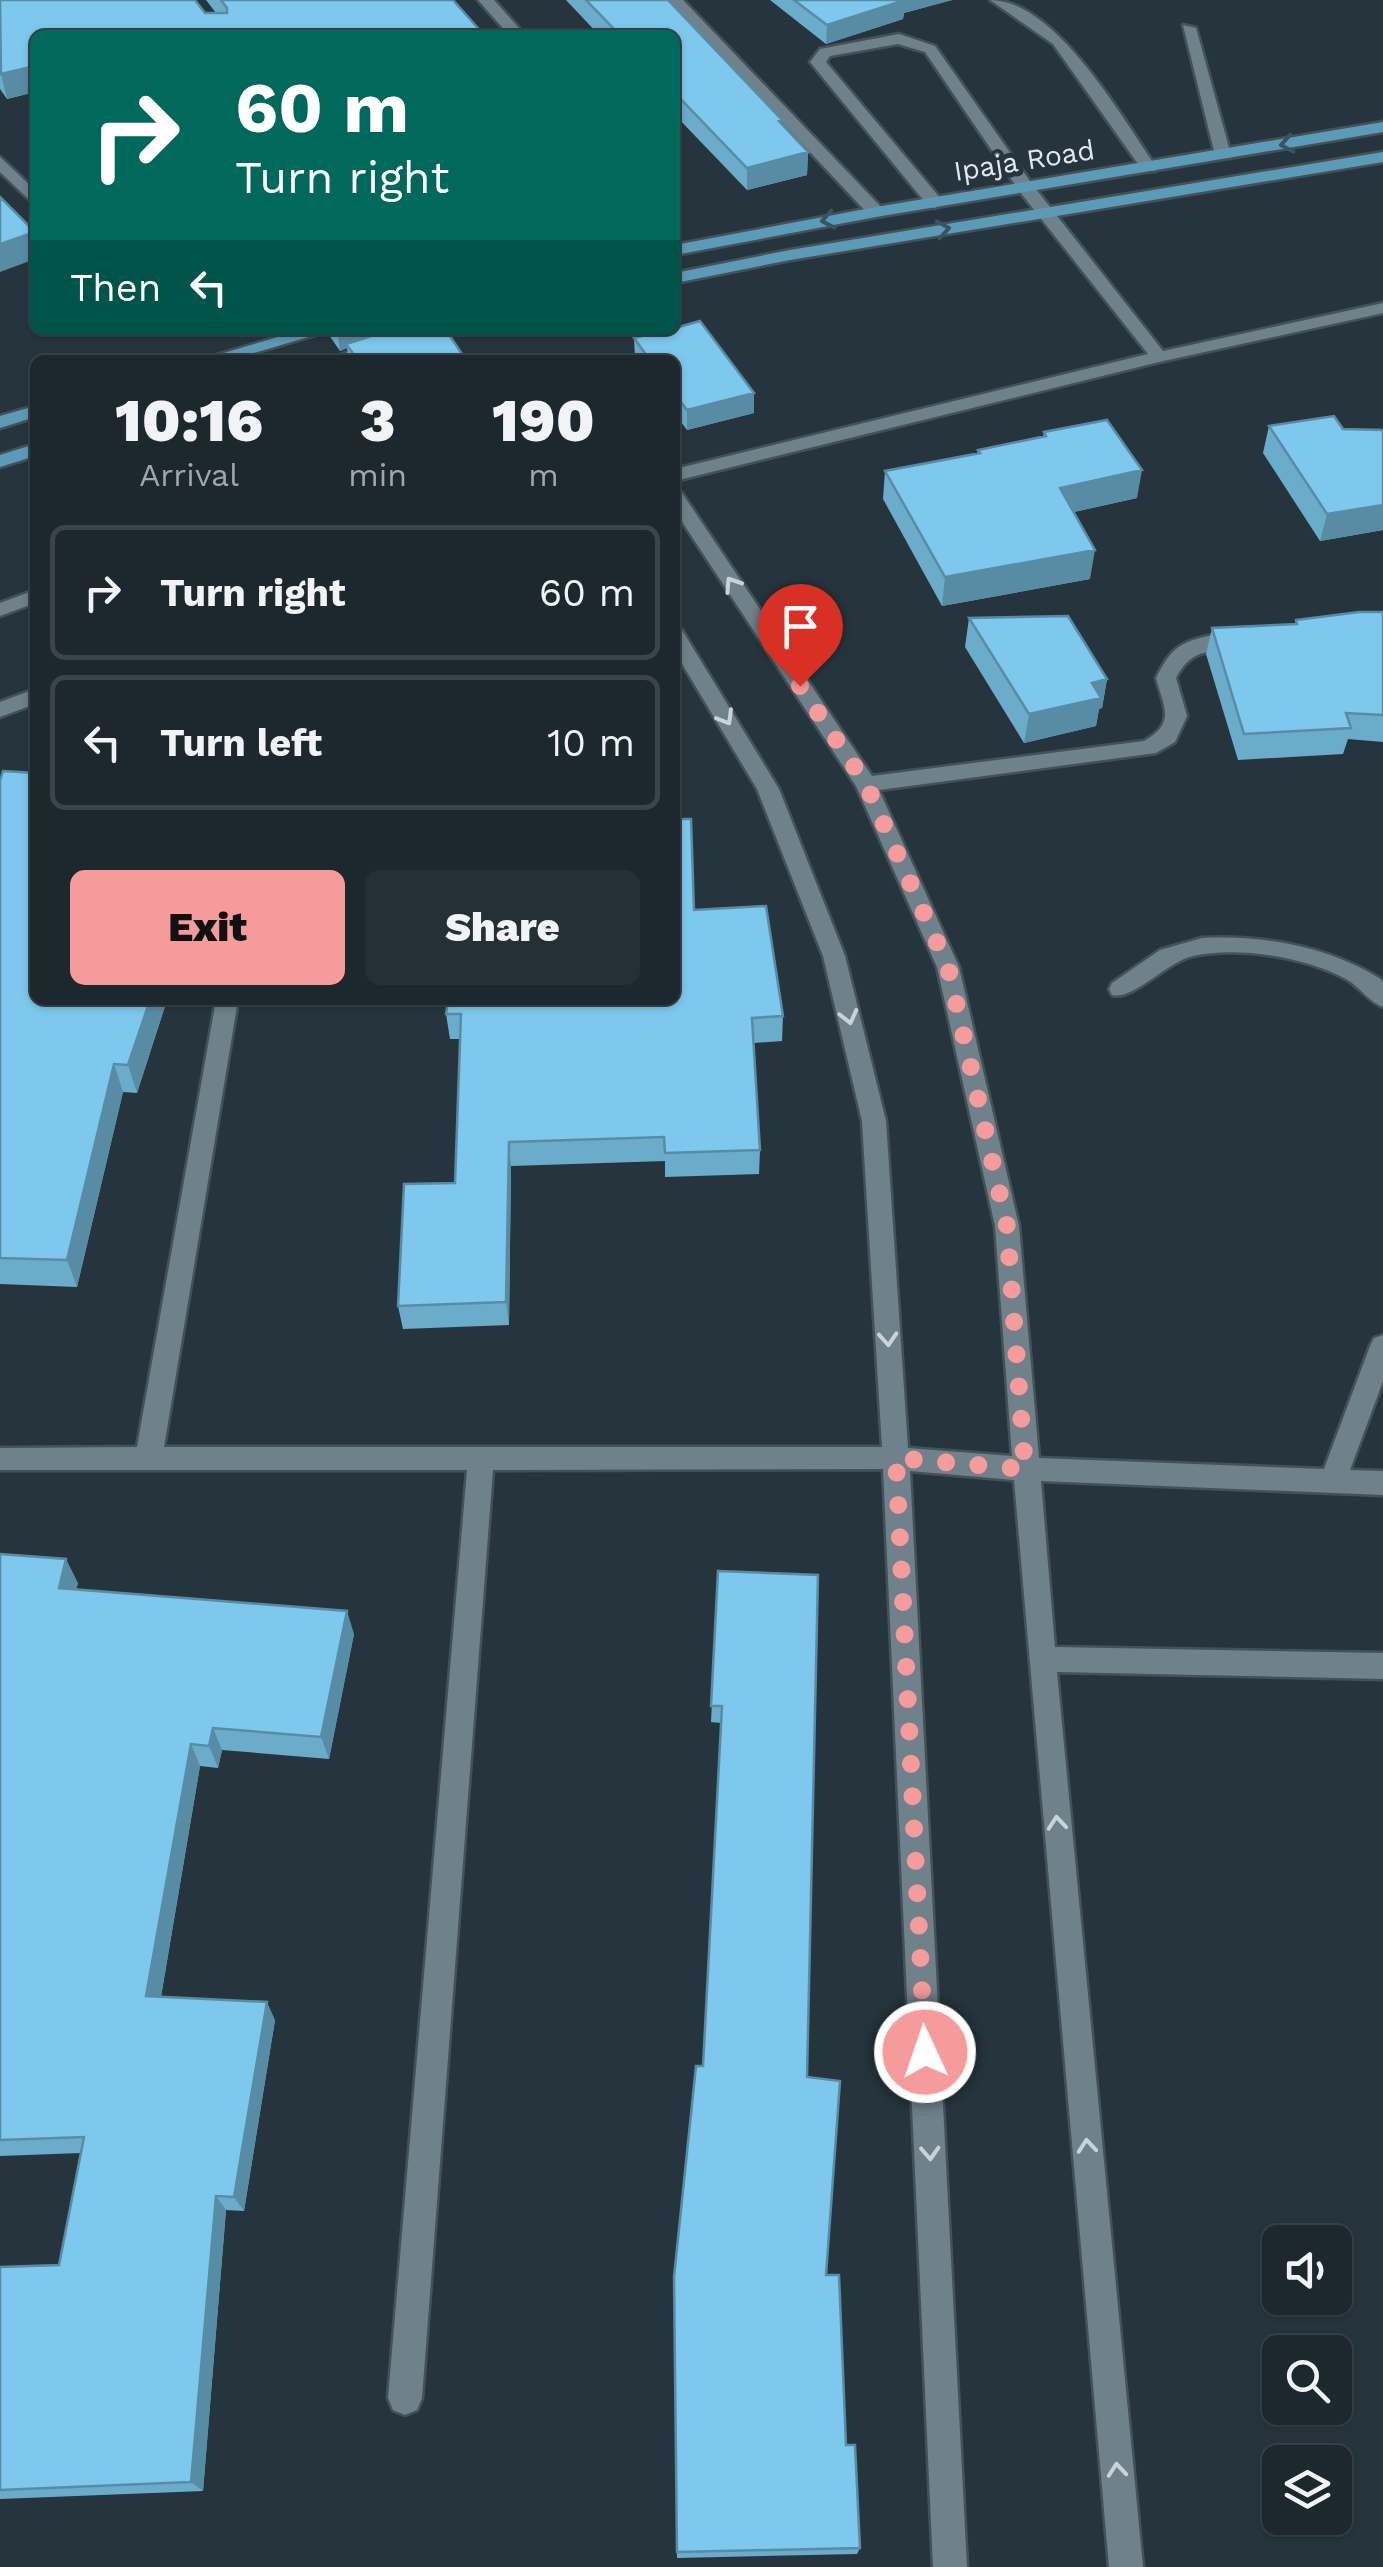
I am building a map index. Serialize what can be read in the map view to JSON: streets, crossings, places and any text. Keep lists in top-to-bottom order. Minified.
{"streets":{"main road":["Ipaja Road"]},"page":{"turn":["60 m","Turn right"],"then":"Then","eta":["10:16","Arrival","3","min","190","m"],"list":[{"name":"Turn right","value":"60 m"},{"name":"Turn left","value":"10 m"}],"buttons":["Exit","Share"]}}
